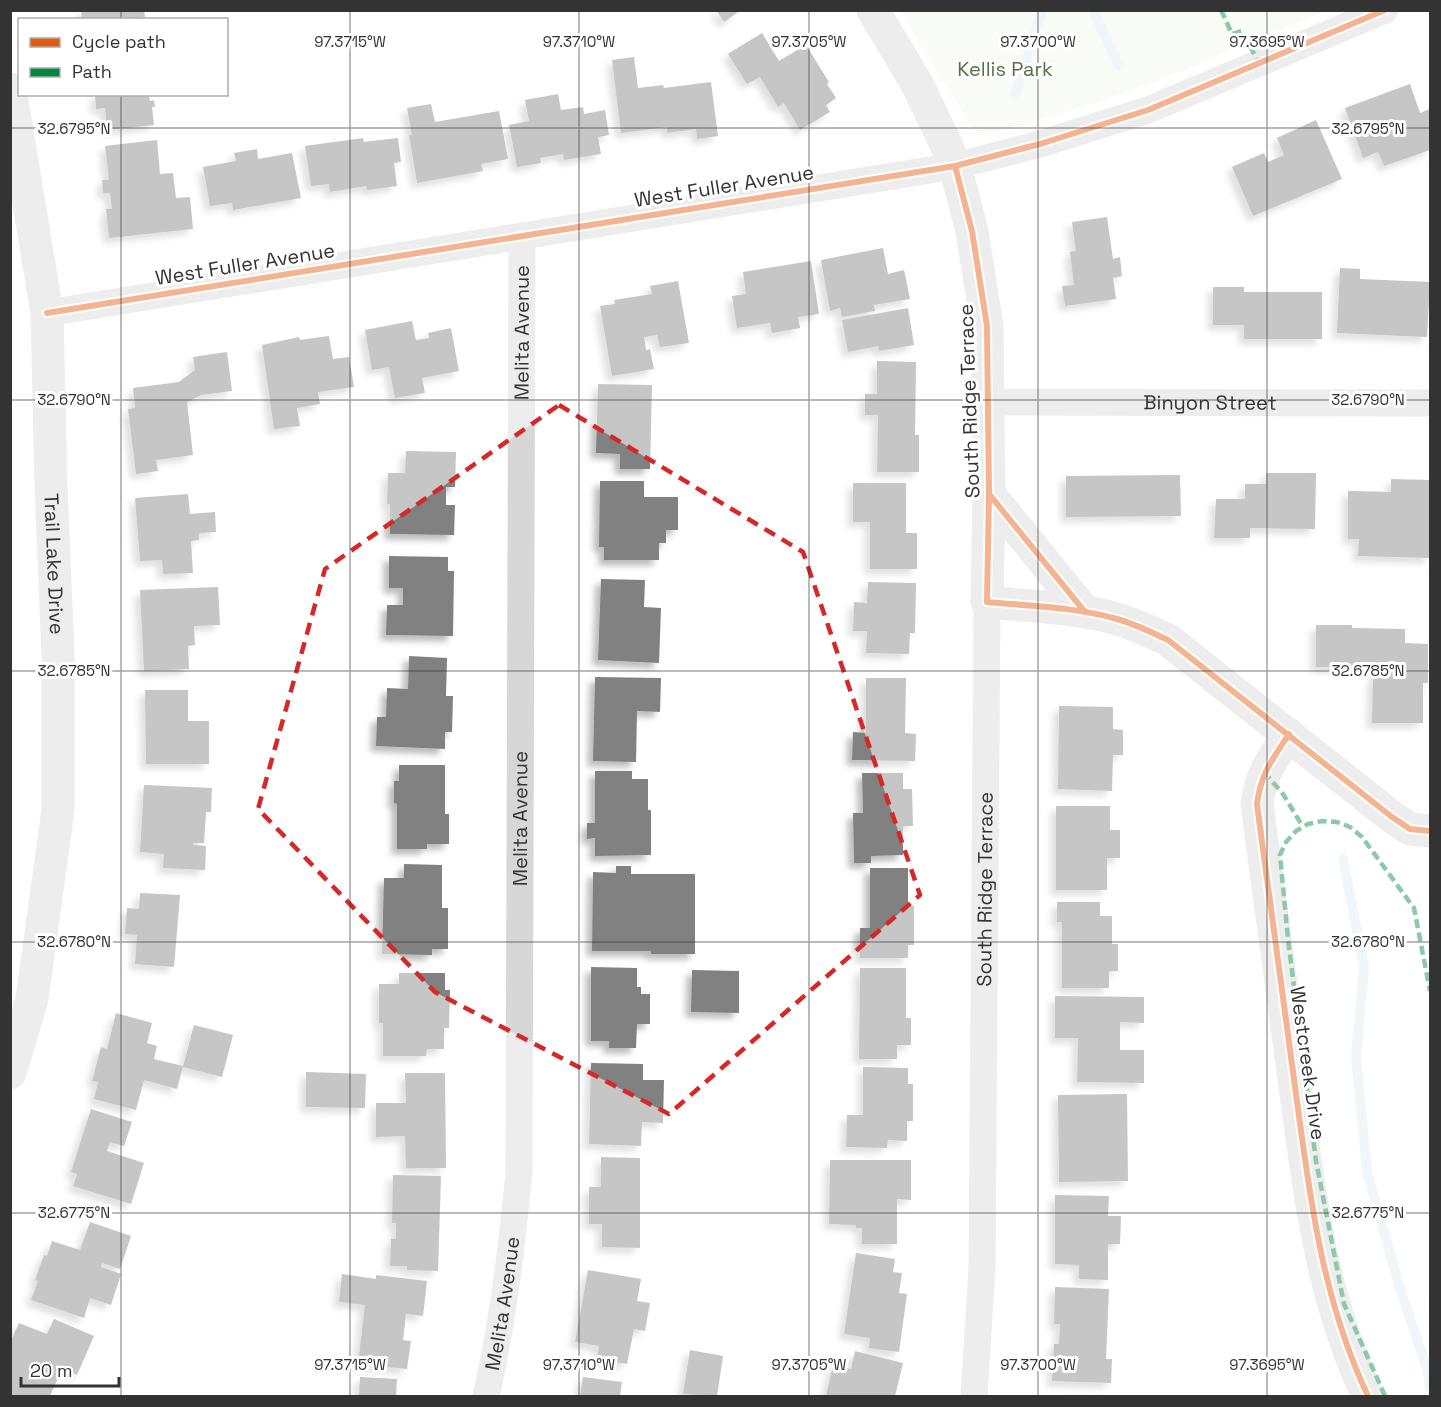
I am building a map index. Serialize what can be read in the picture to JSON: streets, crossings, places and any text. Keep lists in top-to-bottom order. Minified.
{"streets":{"street":["West Fuller Avenue","Melita Avenue","South Ridge Terrace","Binyon Street","Trail Lake Drive","Westcreek Drive"]},"crossings":[["West Fuller Avenue","Melita Avenue"],["West Fuller Avenue","South Ridge Terrace"],["West Fuller Avenue","Trail Lake Drive"],["South Ridge Terrace","Binyon Street"]],"parks":["Kellis Park"],"legend":["Cycle path","Path"],"scale_bar":"20 m","coordinates":["97.3715°W","97.3710°W","97.3705°W","97.3700°W","97.3695°W","32.6795°N","32.6790°N","32.6785°N","32.6780°N","32.6775°N"]}
